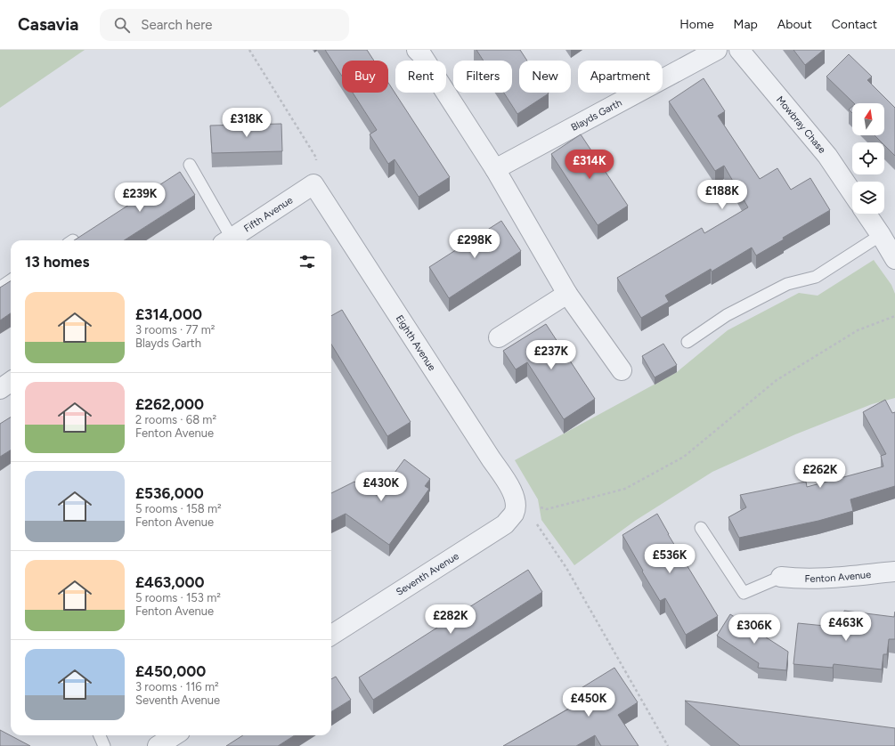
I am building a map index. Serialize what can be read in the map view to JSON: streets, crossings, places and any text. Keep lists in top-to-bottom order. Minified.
{"streets":{"street":["Blayds Garth","Mowbray Chase","Fifth Avenue","Eighth Avenue","Seventh Avenue","Fenton Avenue"]},"crossings":[["Fifth Avenue","Eighth Avenue"],["Eighth Avenue","Seventh Avenue"]],"north":"top","page":{"header":"Casavia","search":"Search here","nav":["Home","Map","About","Contact"],"chip":["Buy","Rent","Filters","New","Apartment"],"price":["£318K","£314K","£188K","£239K","£298K","£237K","£262K","£430K","£536K","£282K","£463K","£306K","£450K"],"heading":"13 homes","list":[{"name":"£314,000","note":"3 rooms · 77 m² · Blayds Garth"},{"name":"£262,000","note":"2 rooms · 68 m² · Fenton Avenue"},{"name":"£536,000","note":"5 rooms · 158 m² · Fenton Avenue"},{"name":"£463,000","note":"5 rooms · 153 m² · Fenton Avenue"},{"name":"£450,000","note":"3 rooms · 116 m² · Seventh Avenue"}]}}
